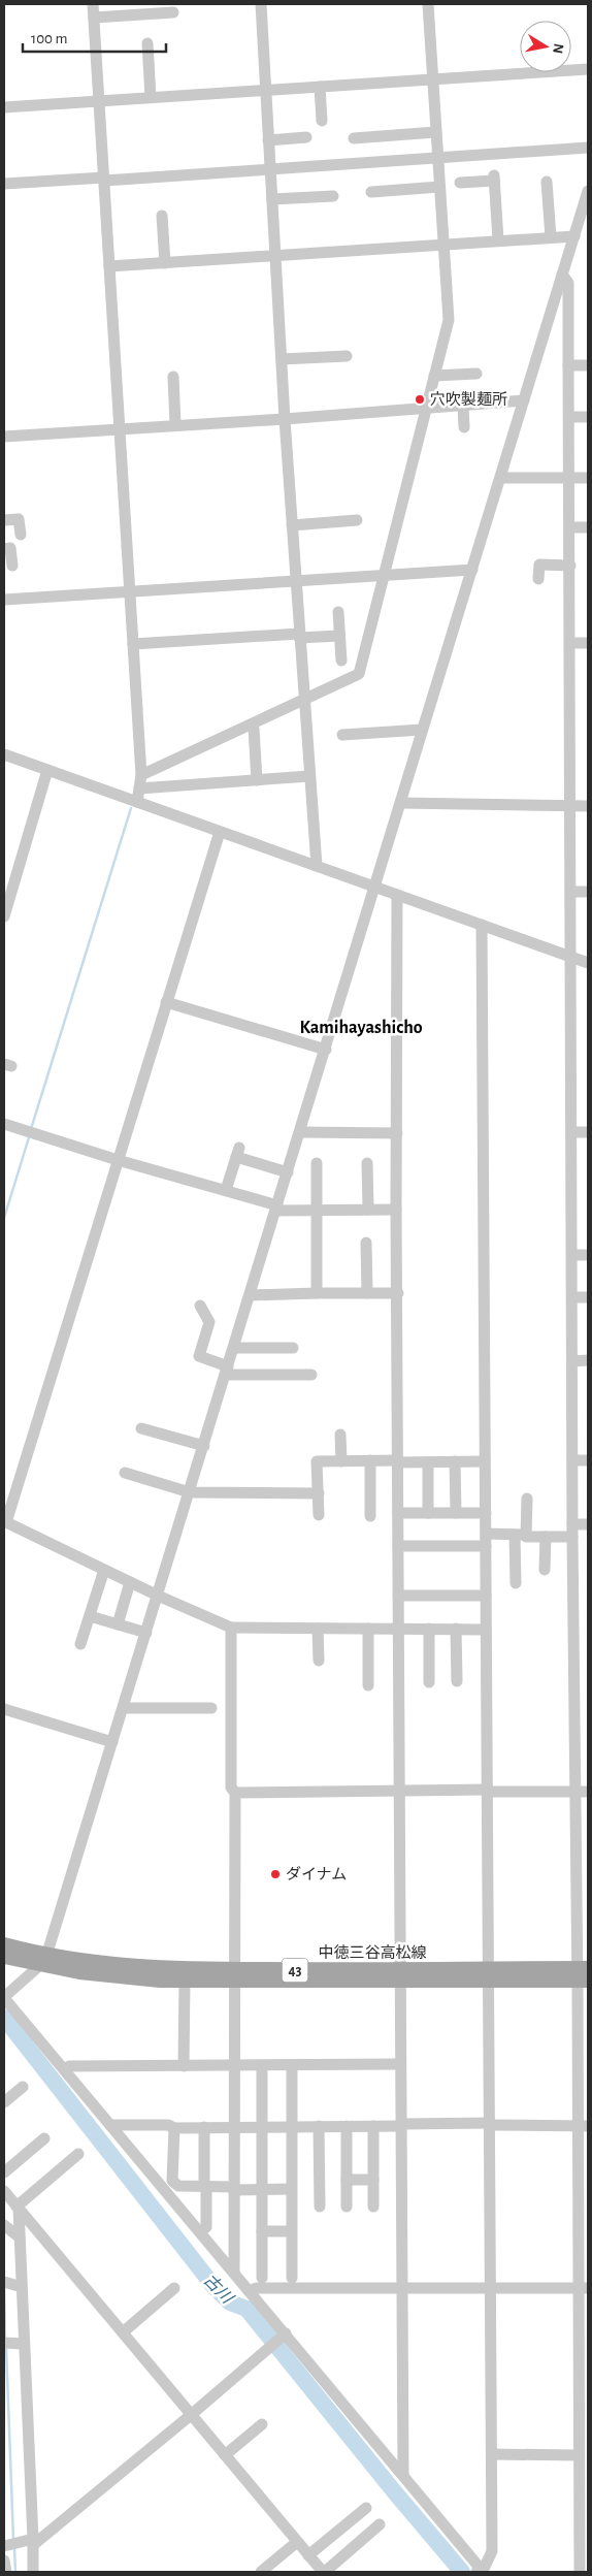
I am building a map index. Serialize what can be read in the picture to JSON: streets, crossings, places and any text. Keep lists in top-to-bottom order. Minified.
{"streets":{"main road":["中徳三谷高松線","43"]},"districts":["Kamihayashicho"],"water":["古川"],"places":["穴吹製麺所","ダイナム"],"scale_bar":"100 m","north":"right"}
